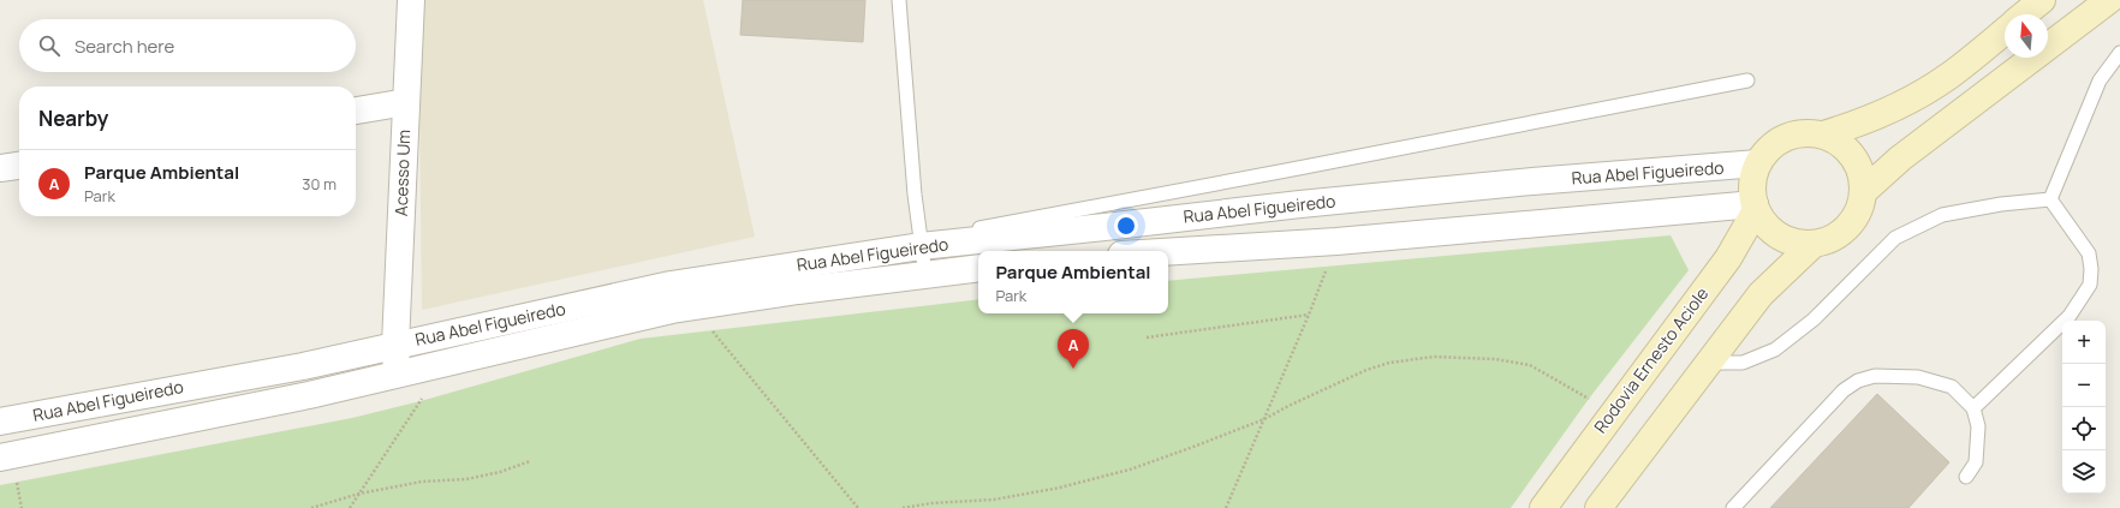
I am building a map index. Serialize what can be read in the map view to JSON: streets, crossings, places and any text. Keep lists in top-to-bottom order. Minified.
{"streets":{"main road":["Rodovia Ernesto Aciole"],"street":["Acesso Um","Rua Abel Figueiredo"]},"crossings":[["Acesso Um","Rua Abel Figueiredo"],["Rua Abel Figueiredo","Rodovia Ernesto Aciole"]],"north":"top","page":{"search":"Search here","heading":"Nearby","list":[{"mark":"A","name":"Parque Ambiental","note":"Park","value":"30 m"}],"popup":["Parque Ambiental","Park"],"map_buttons":["+","−"],"pins":"A"}}
